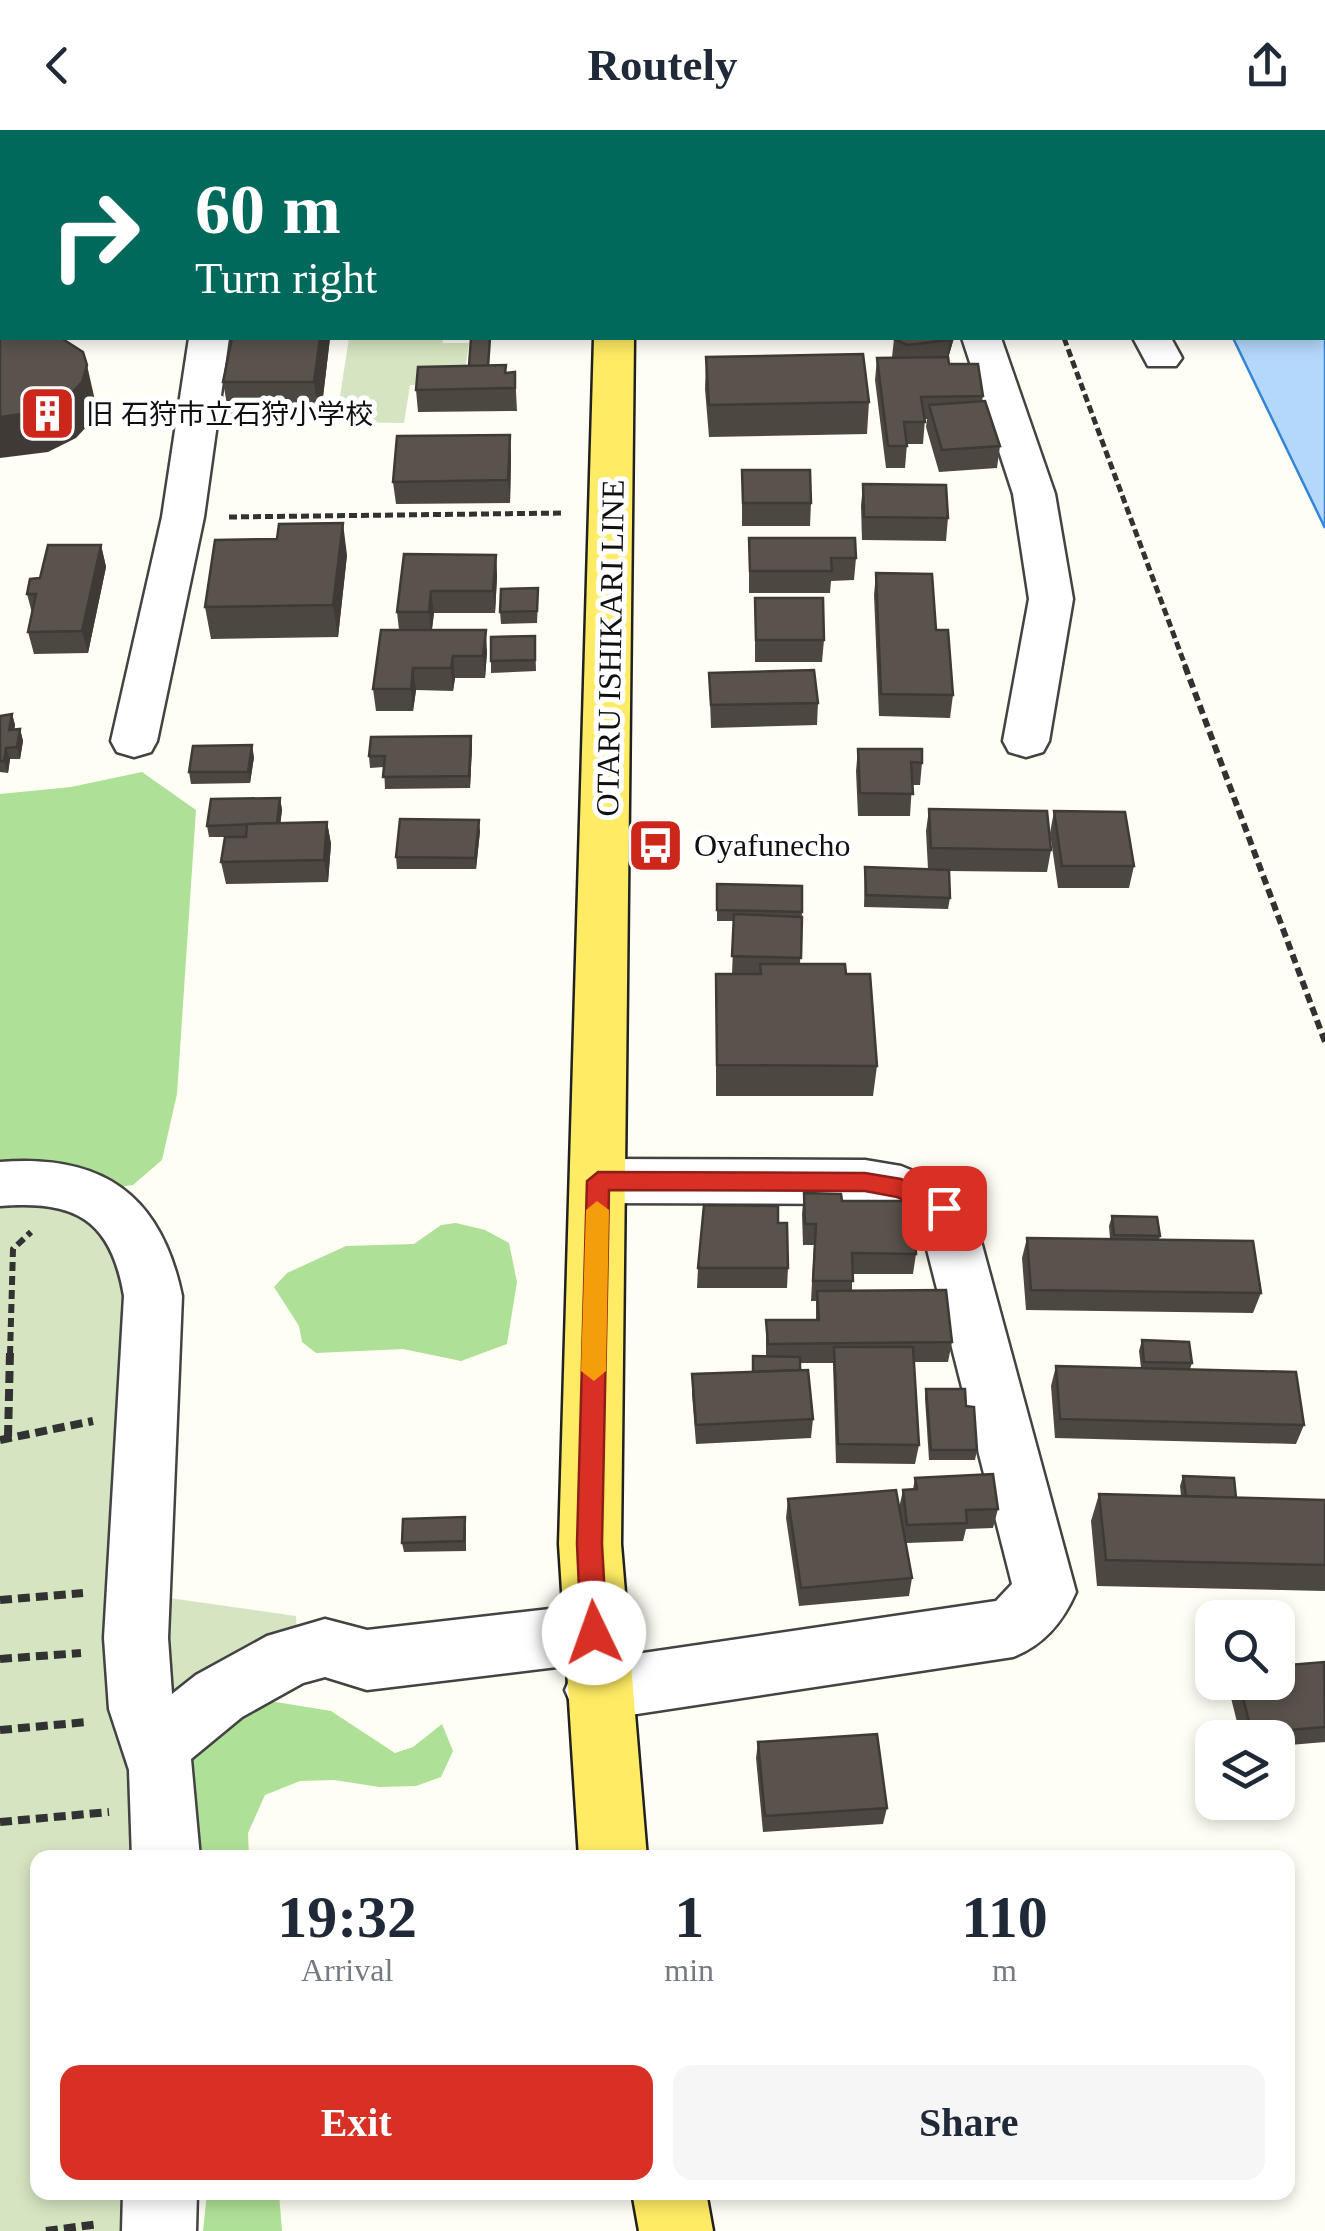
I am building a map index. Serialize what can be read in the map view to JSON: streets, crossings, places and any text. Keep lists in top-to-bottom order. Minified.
{"streets":{"main road":["OTARU ISHIKARI LINE"]},"places":{"building":["旧 石狩市立石狩小学校"],"bus stop":["Oyafunecho"]},"page":{"header":"Routely","turn":["60 m","Turn right"],"eta":["19:32","Arrival","1","min","110","m"],"buttons":["Exit","Share"]}}
